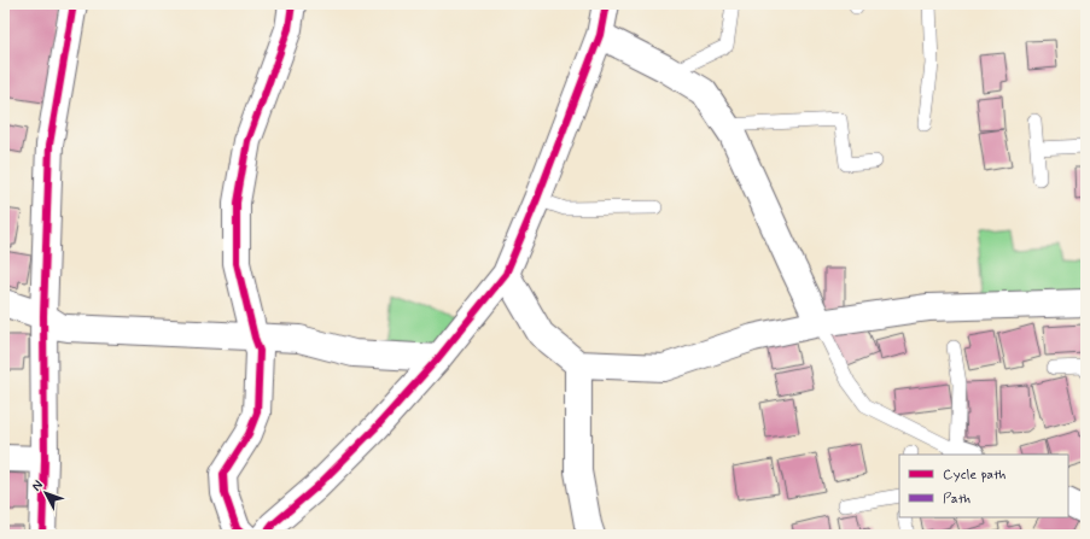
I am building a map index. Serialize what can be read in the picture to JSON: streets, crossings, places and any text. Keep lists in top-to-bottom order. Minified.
{"legend":["Cycle path","Path"],"north":"top left"}
